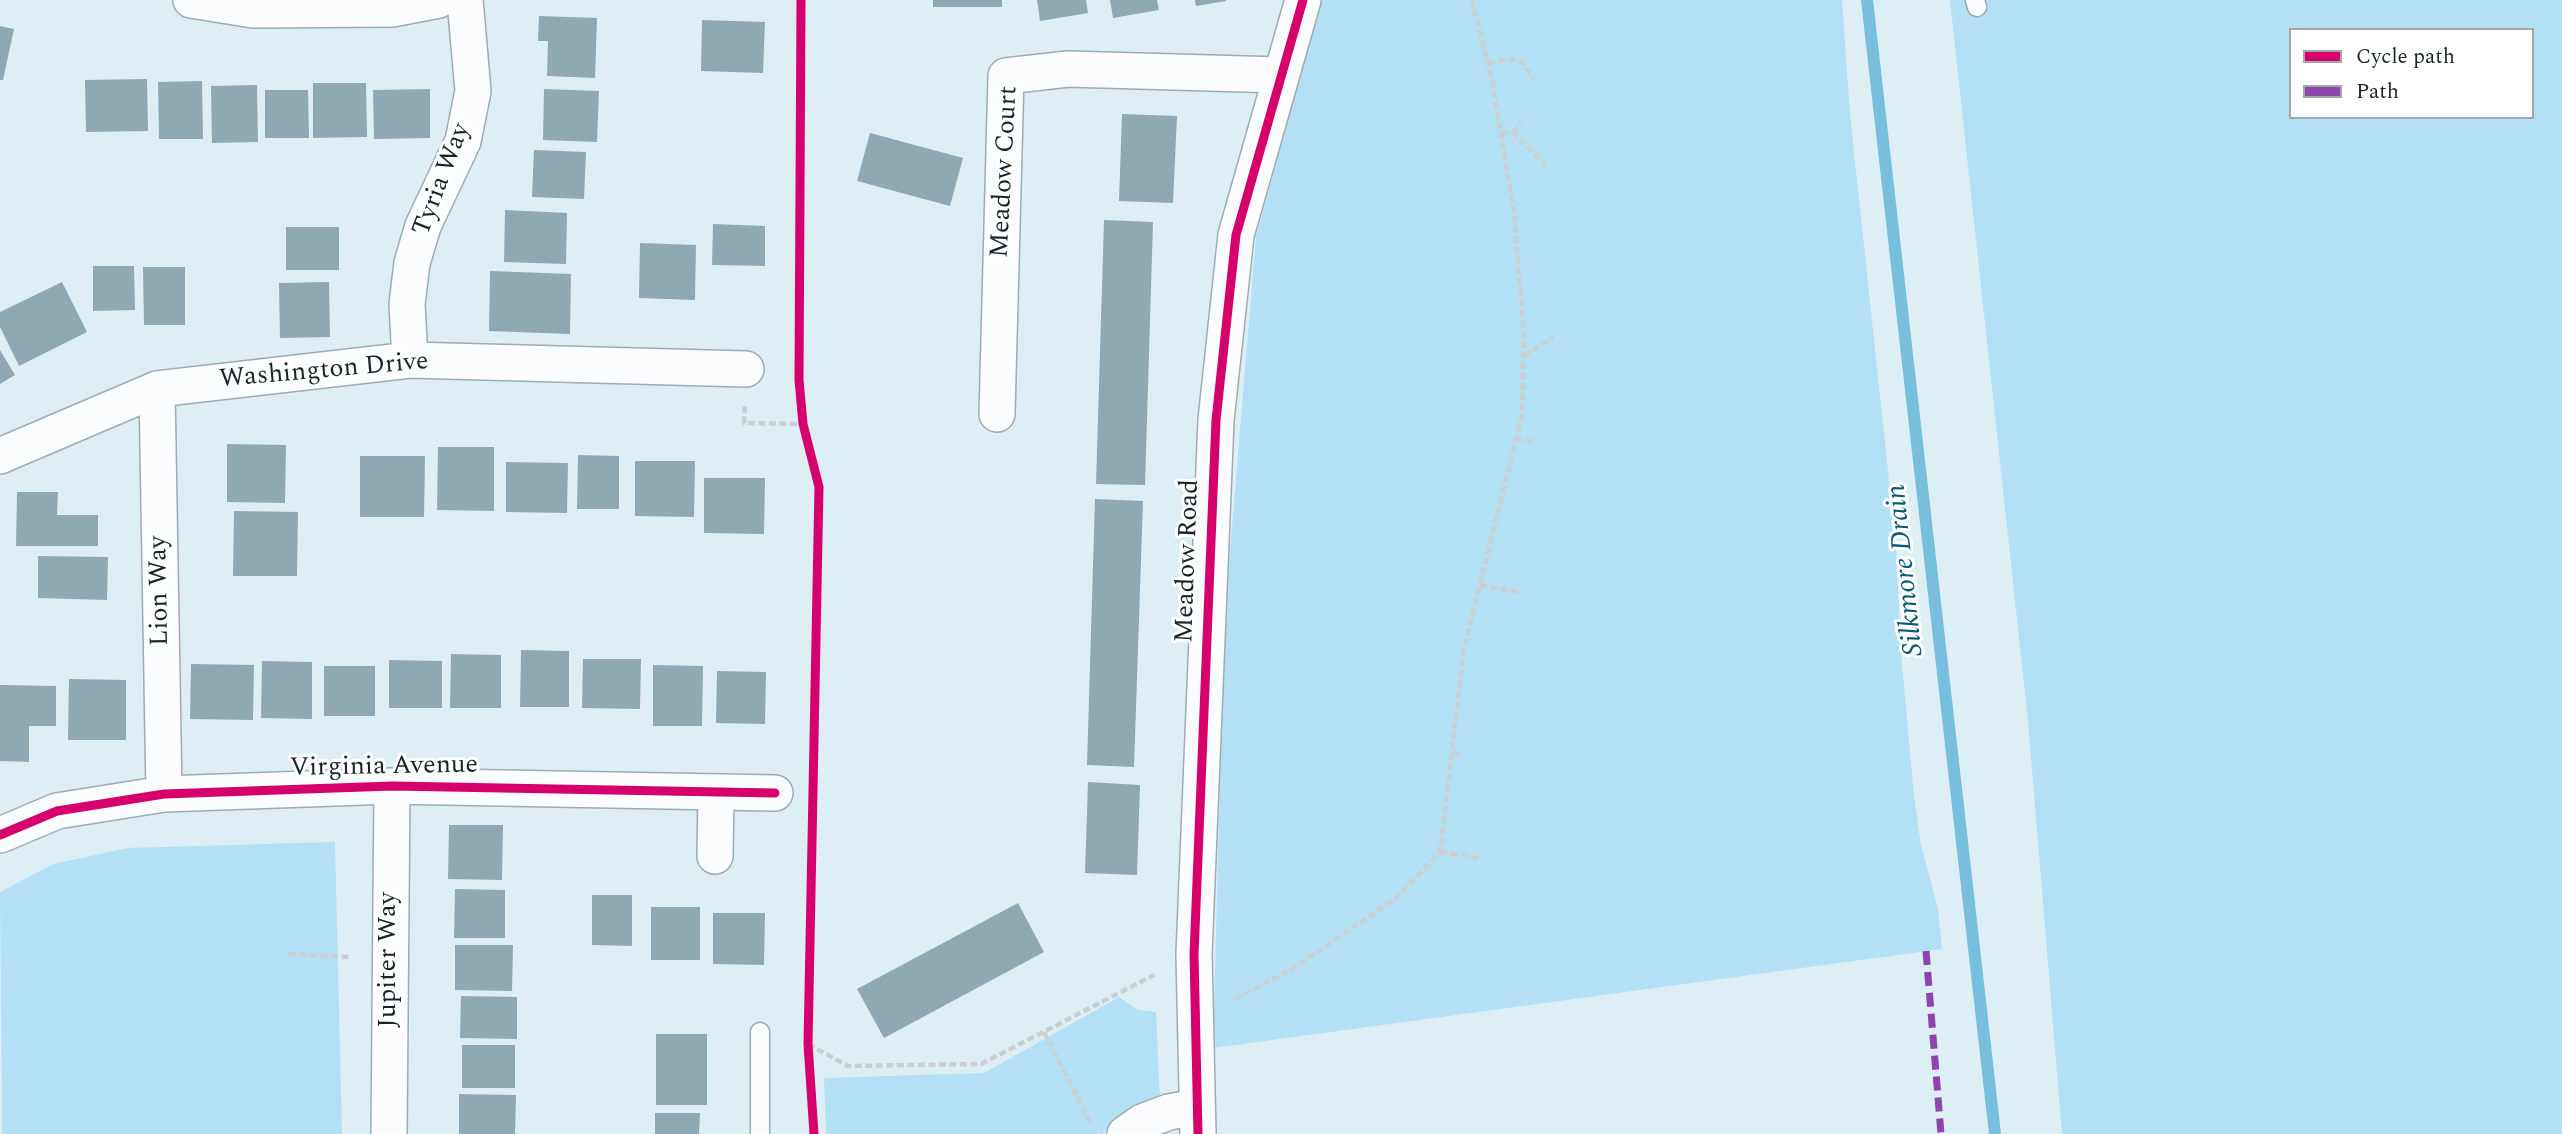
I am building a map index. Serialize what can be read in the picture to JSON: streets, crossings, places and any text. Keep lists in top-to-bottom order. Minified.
{"streets":{"street":["Meadow Court","Tyria Way","Washington Drive","Meadow Road","Lion Way","Virginia Avenue","Jupiter Way"]},"crossings":[["Meadow Court","Meadow Road"],["Tyria Way","Washington Drive"],["Washington Drive","Lion Way"],["Lion Way","Virginia Avenue"],["Virginia Avenue","Jupiter Way"]],"water":["Silkmore Drain"],"legend":["Cycle path","Path"]}
